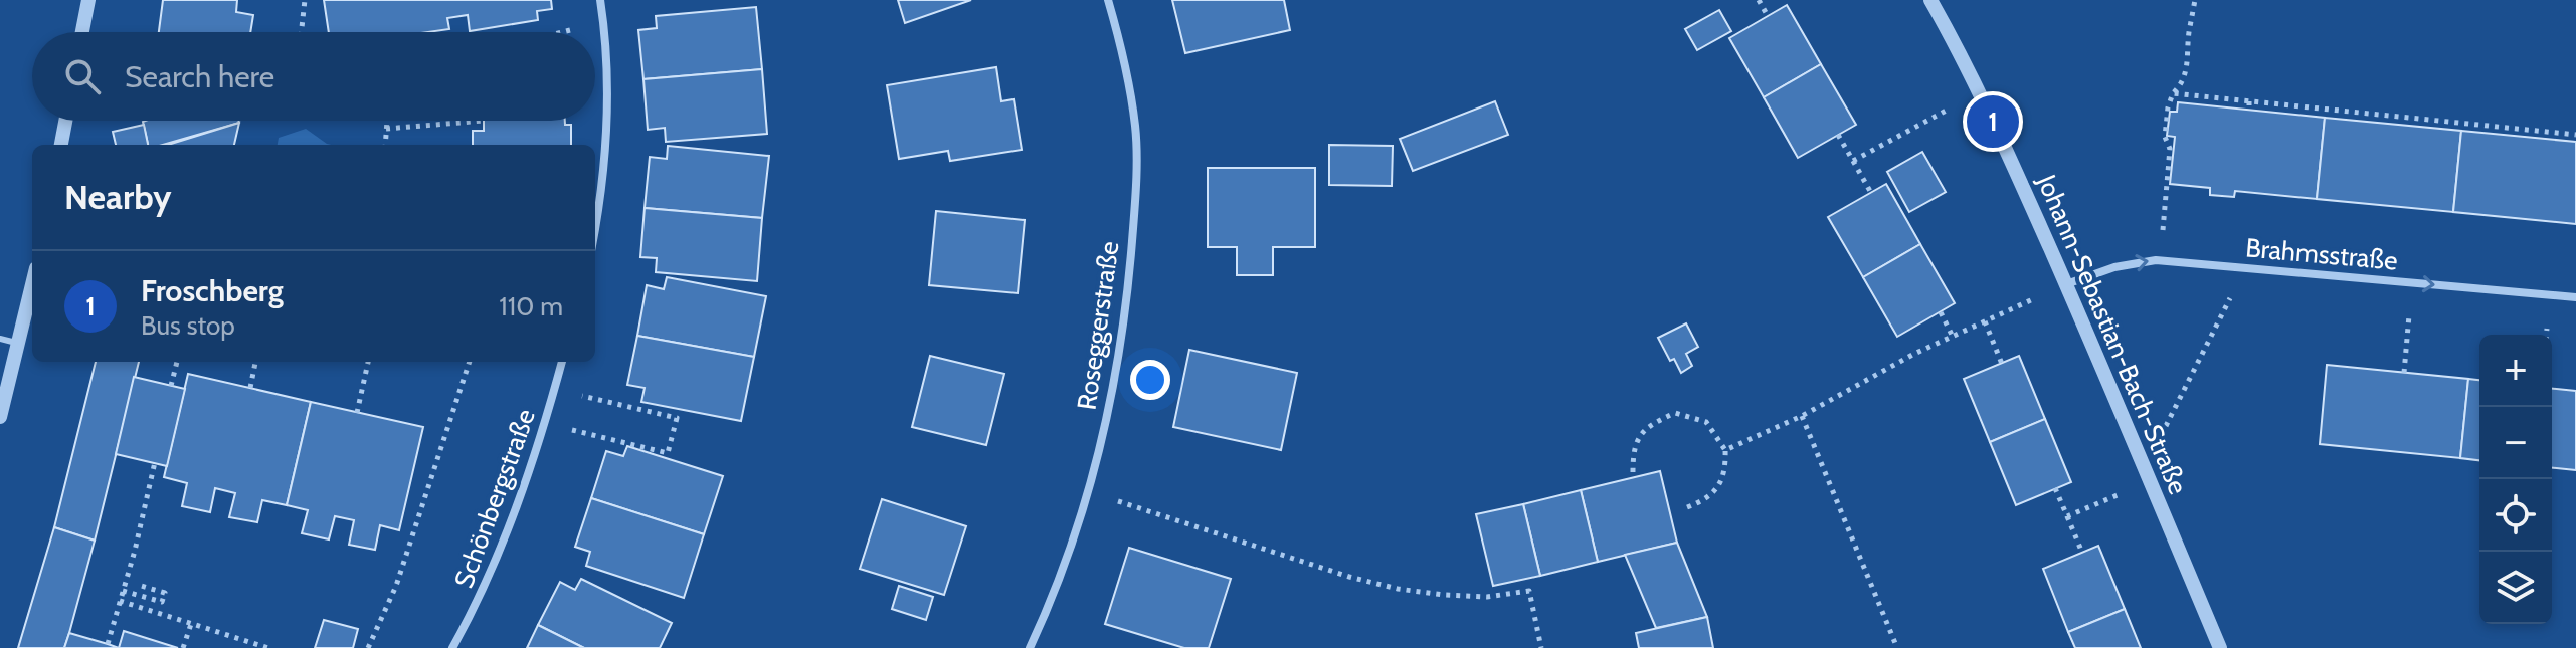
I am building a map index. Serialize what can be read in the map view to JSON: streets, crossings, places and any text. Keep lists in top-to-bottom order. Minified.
{"streets":{"street":["Brahmsstraße","Roseggerstraße","Johann-Sebastian-Bach-Straße","Schönbergstraße"]},"crossings":[["Brahmsstraße","Johann-Sebastian-Bach-Straße"]],"one_way":["Brahmsstraße"],"page":{"search":"Search here","pins":"1","heading":"Nearby","list":[{"mark":"1","name":"Froschberg","note":"Bus stop","value":"110 m"}],"map_buttons":["+","−"]}}
